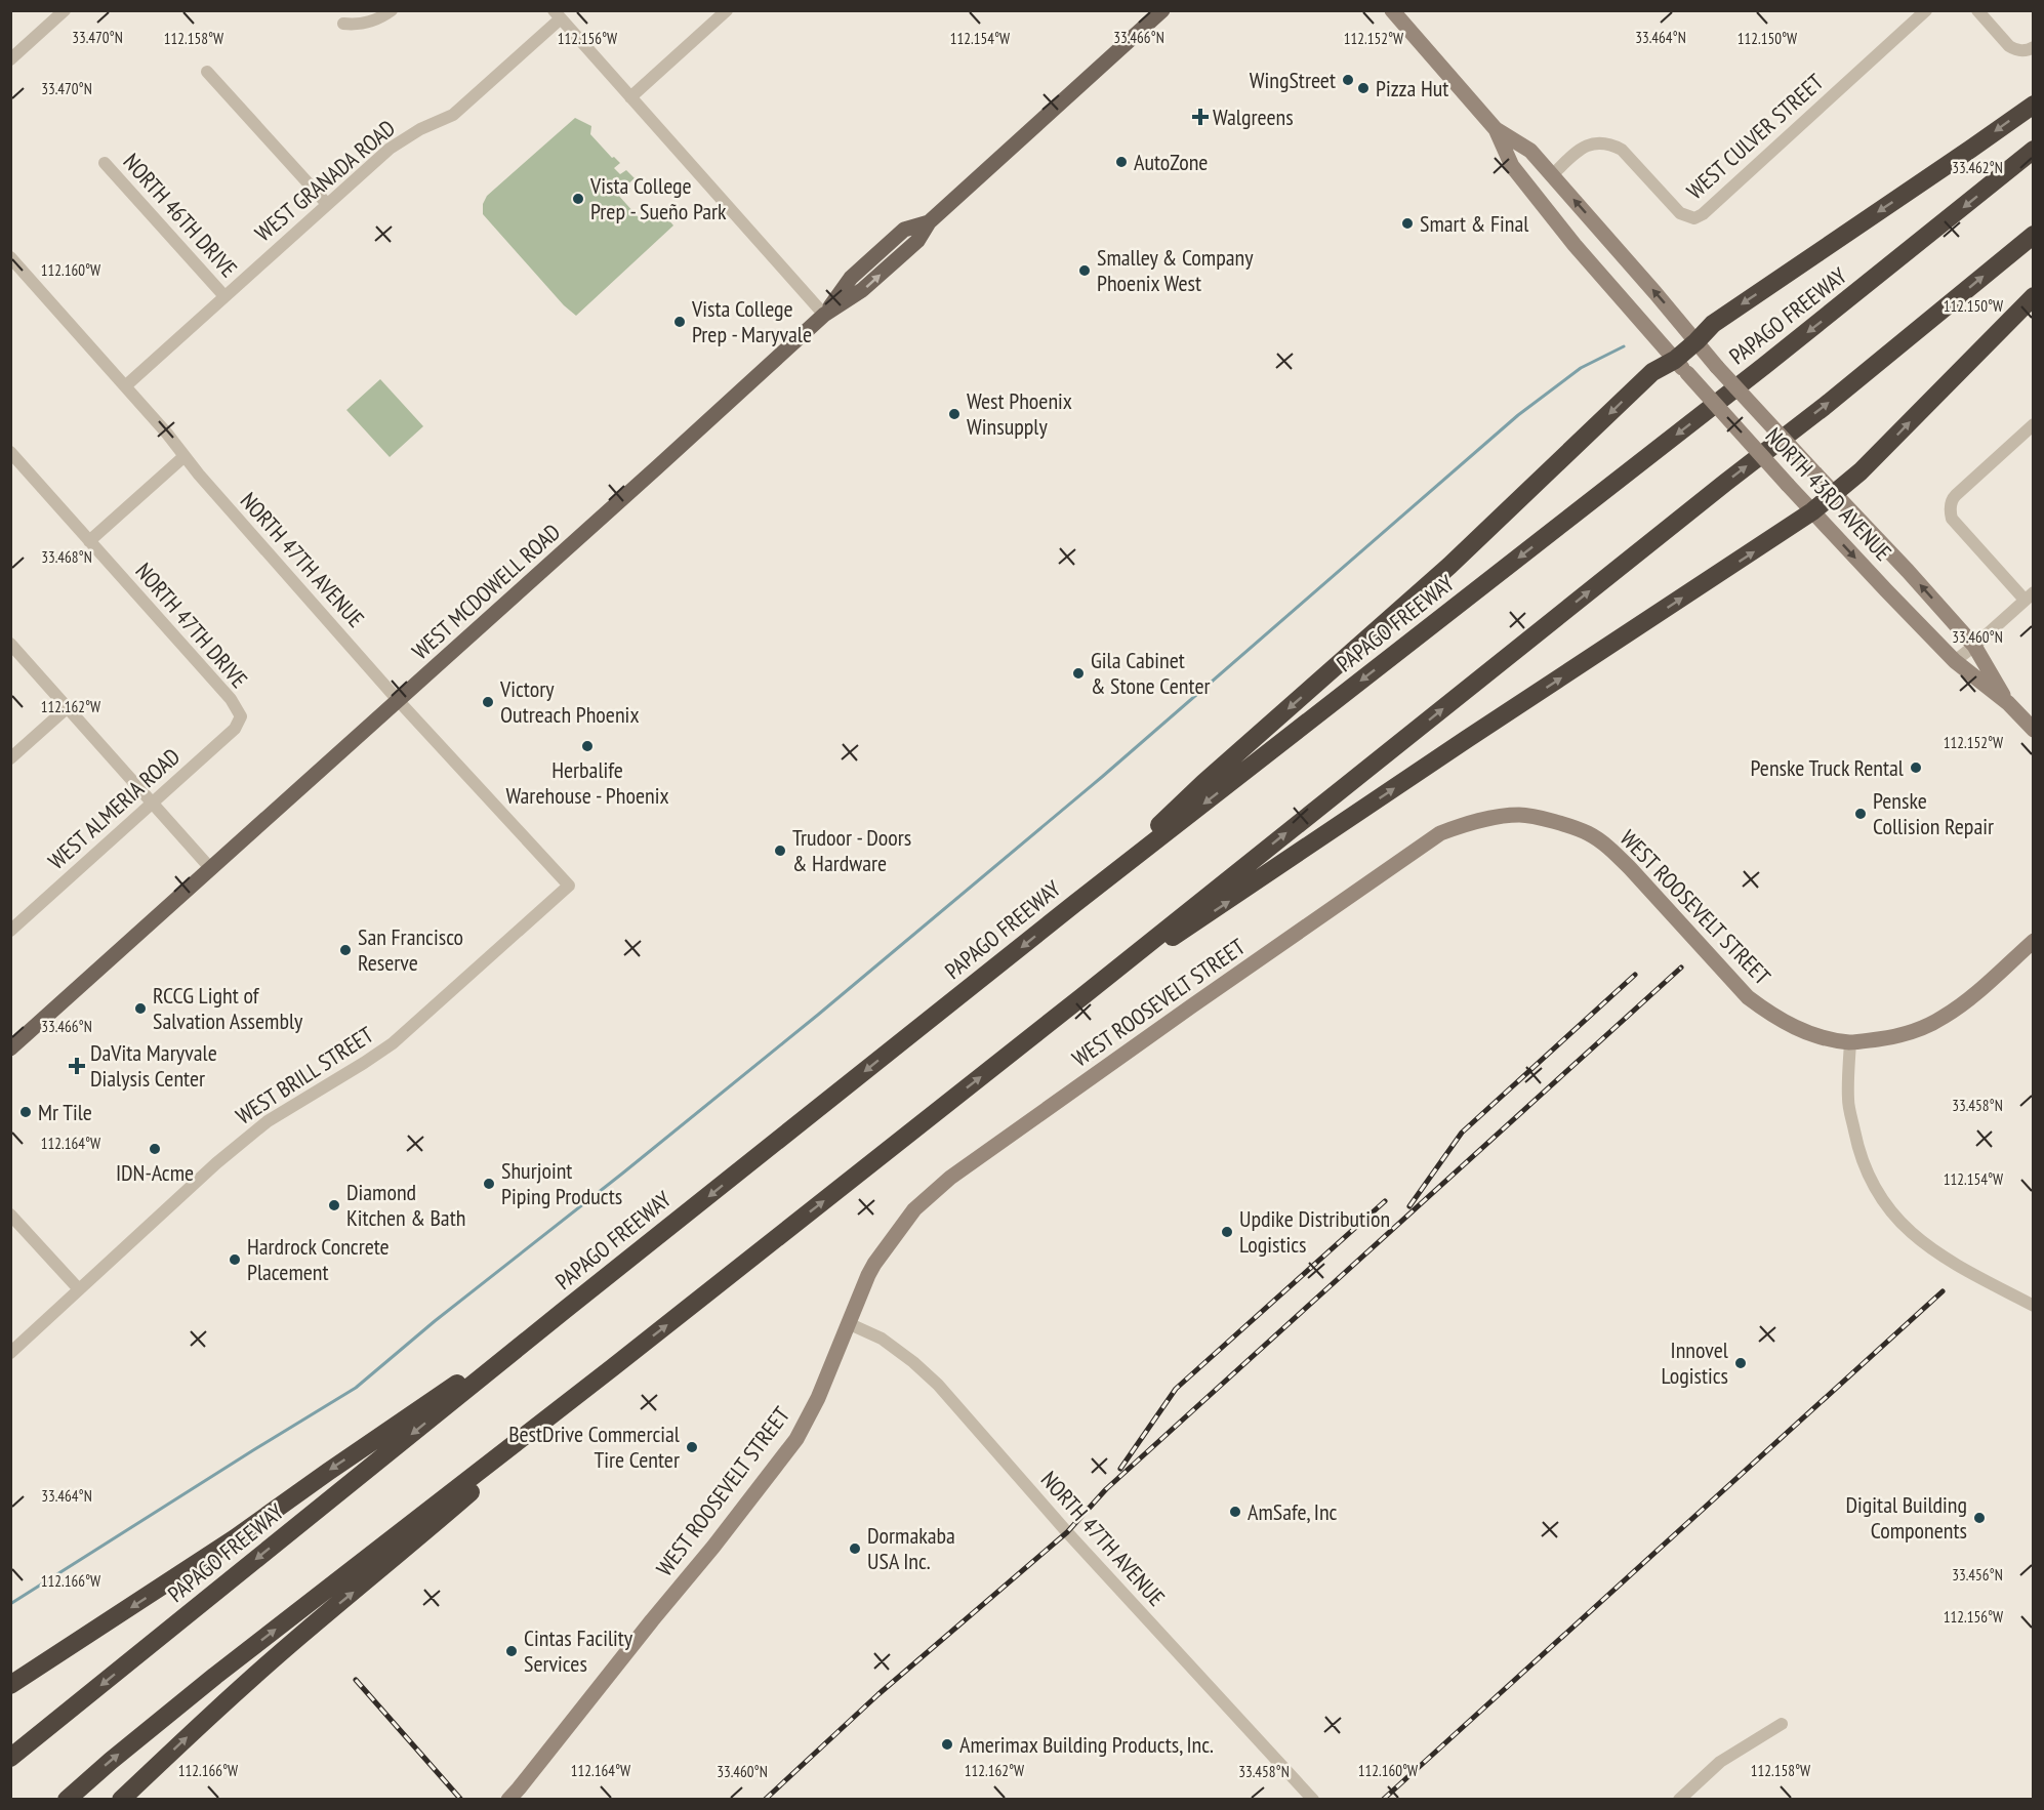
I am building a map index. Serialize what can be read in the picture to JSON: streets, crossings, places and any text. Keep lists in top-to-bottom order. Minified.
{"streets":{"highway":["PAPAGO FREEWAY"],"main road":["WEST MCDOWELL ROAD"],"street":["WEST CULVER STREET","WEST GRANADA ROAD","NORTH 46TH DRIVE","NORTH 43RD AVENUE","NORTH 47TH AVENUE","NORTH 47TH DRIVE","WEST ALMERIA ROAD","WEST ROOSEVELT STREET","WEST BRILL STREET"]},"crossings":[["WEST CULVER STREET","NORTH 43RD AVENUE"],["WEST GRANADA ROAD","NORTH 46TH DRIVE"],["WEST GRANADA ROAD","NORTH 47TH AVENUE"],["NORTH 47TH AVENUE","WEST MCDOWELL ROAD"],["NORTH 47TH AVENUE","WEST ROOSEVELT STREET"],["NORTH 47TH AVENUE","WEST BRILL STREET"],["NORTH 47TH DRIVE","WEST ALMERIA ROAD"]],"places":{"other":["WingStreet","Pizza Hut","AutoZone","Vista College Prep - Sueño Park","Smart & Final","Smalley & Company Phoenix West","Vista College Prep - Maryvale","West Phoenix Winsupply","Gila Cabinet & Stone Center","Victory Outreach Phoenix","Herbalife Warehouse - Phoenix","Penske Truck Rental","Penske Collision Repair","Trudoor - Doors & Hardware","San Francisco Reserve","RCCG Light of Salvation Assembly","Mr Tile","IDN-Acme","Shurjoint Piping Products","Diamond Kitchen & Bath","Updike Distribution Logistics","Hardrock Concrete Placement","Innovel Logistics","BestDrive Commercial Tire Center","AmSafe, Inc","Digital Building Components","Dormakaba USA Inc.","Cintas Facility Services","Amerimax Building Products, Inc."],"health":["Walgreens","DaVita Maryvale Dialysis Center"]},"coordinates":["33.464°N","33.470°N","33.466°N","112.158°W","112.154°W","112.156°W","112.152°W","112.150°W","33.462°N","112.160°W","33.468°N","33.460°N","112.162°W","33.458°N","112.164°W","33.456°N","112.166°W"]}
